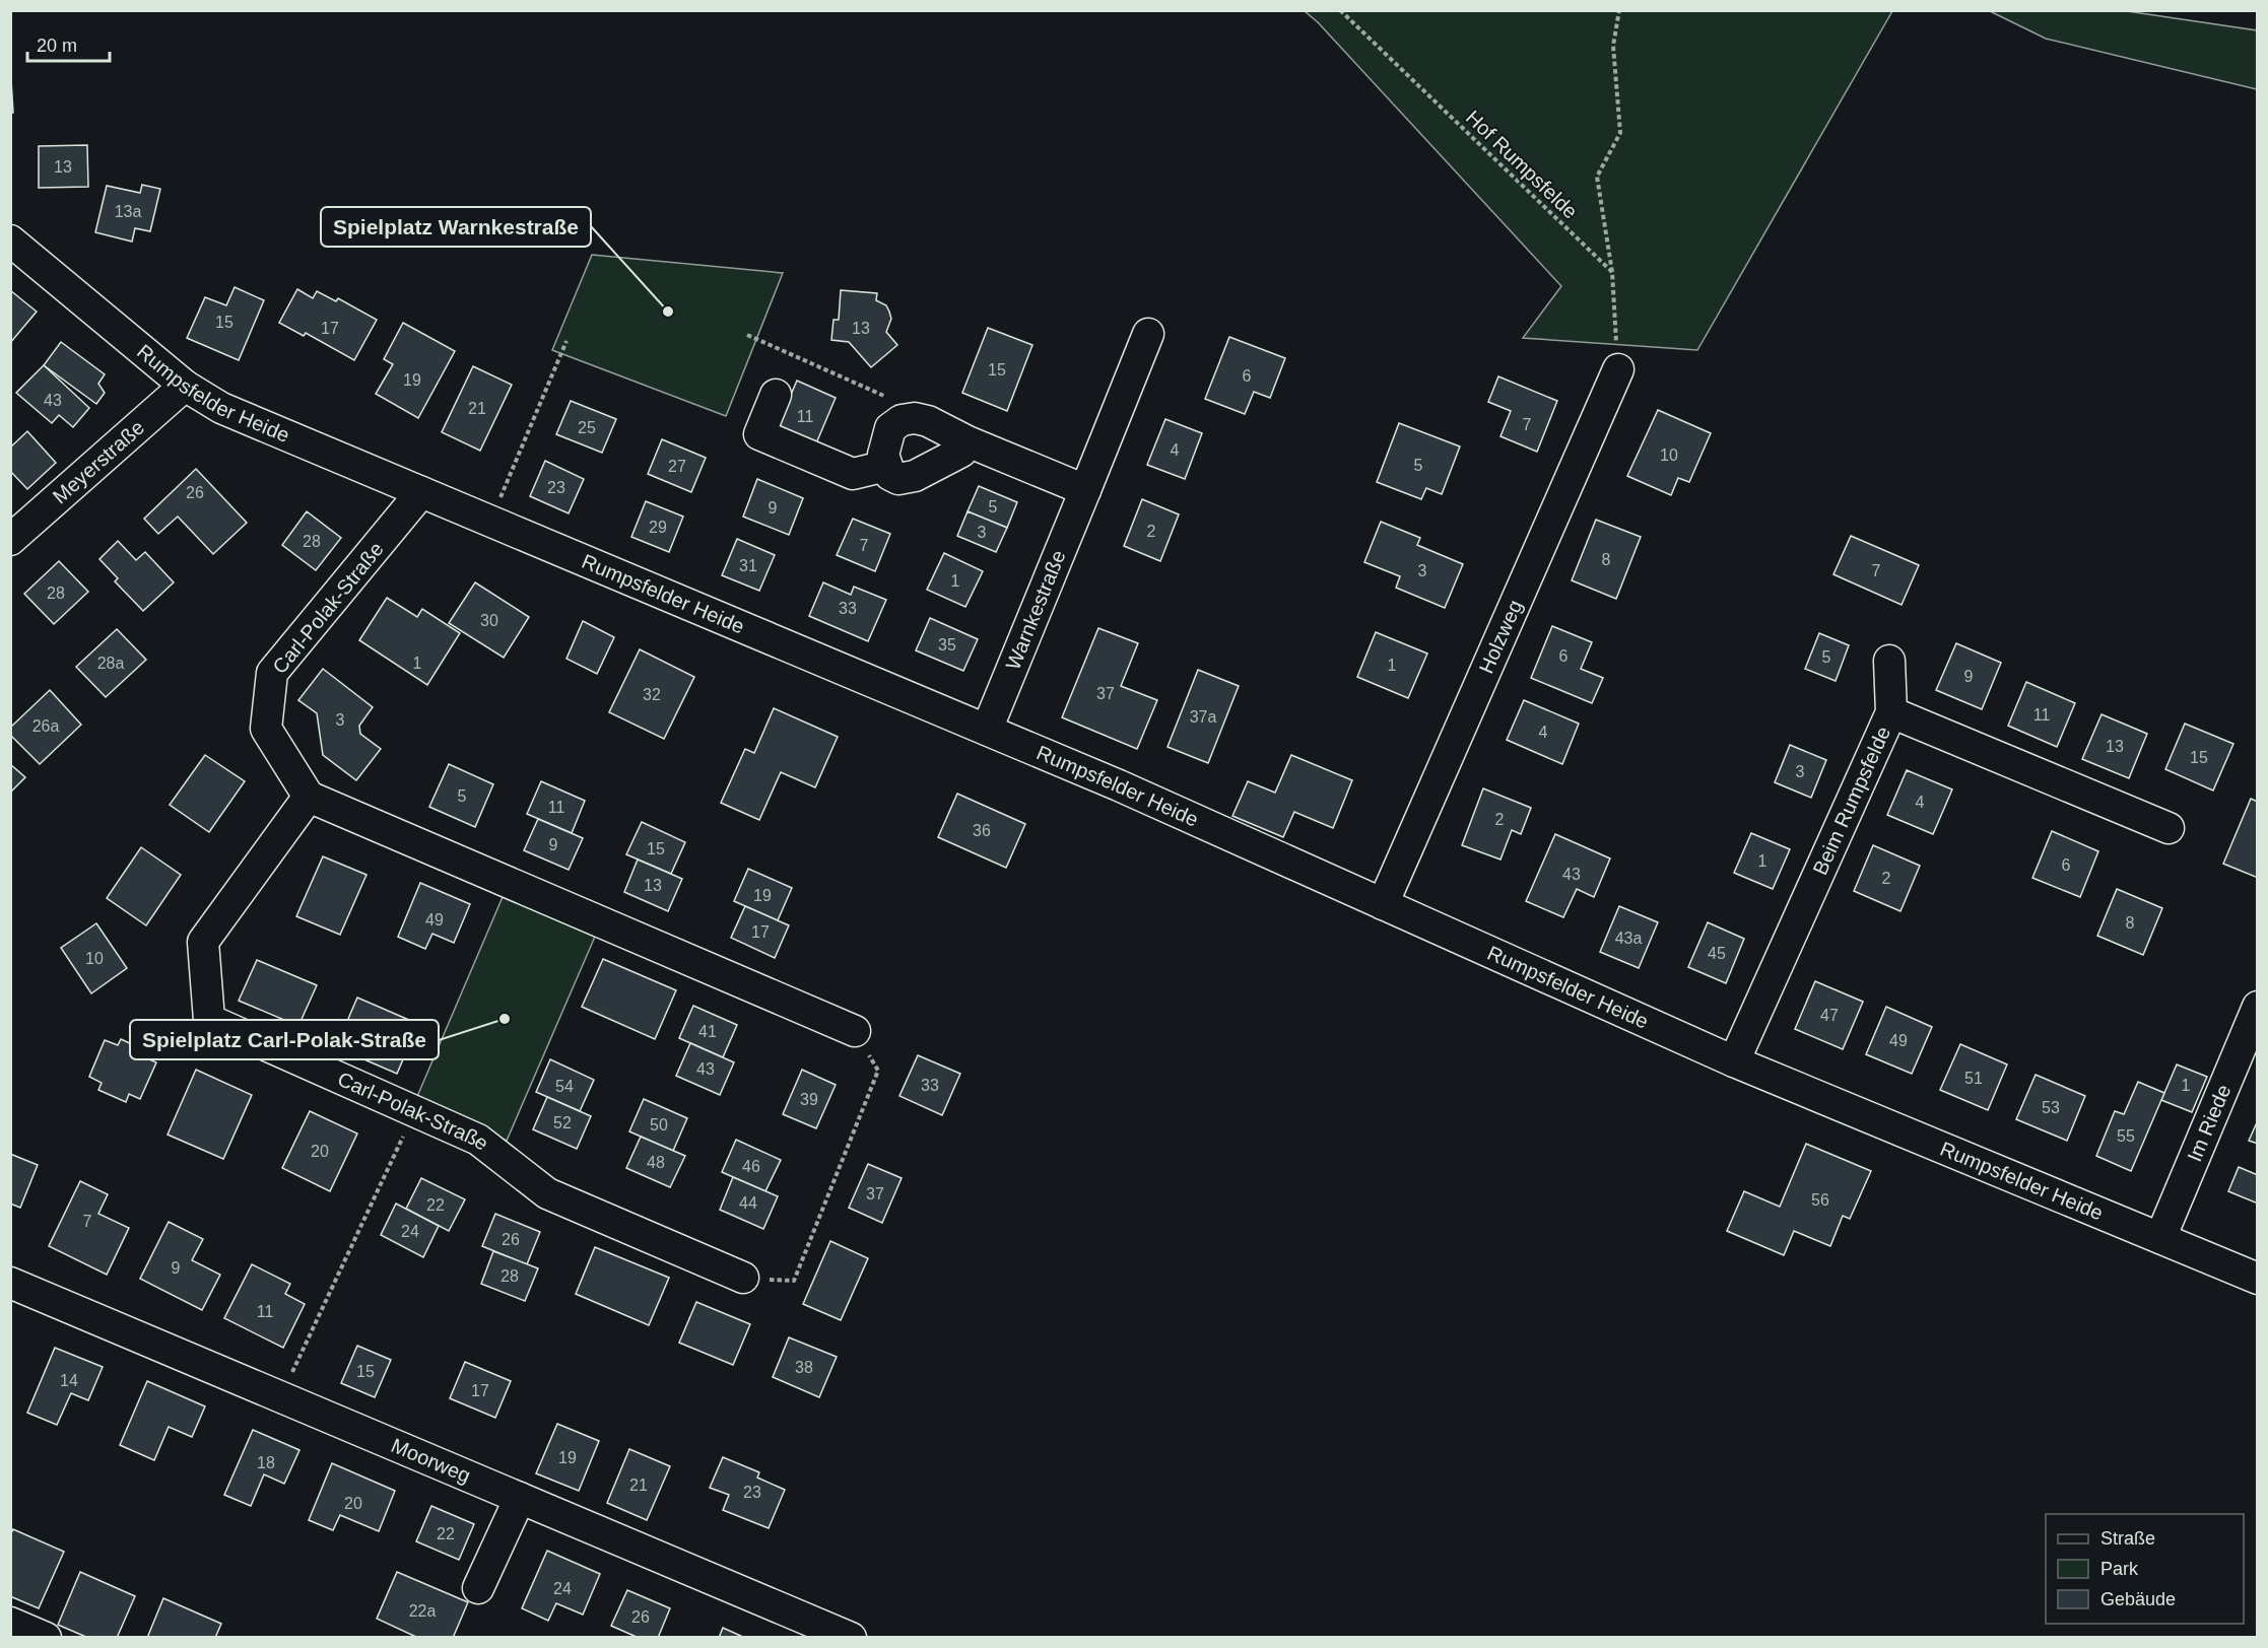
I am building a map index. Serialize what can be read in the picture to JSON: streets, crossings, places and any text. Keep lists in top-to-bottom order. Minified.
{"streets":{"street":["Rumpsfelder Heide","Meyerstraße","Carl-Polak-Straße","Warnkestraße","Holzweg","Beim Rumpsfelde","Im Riede","Moorweg"],"path":["Hof Rumpsfelde"]},"crossings":[["Rumpsfelder Heide","Meyerstraße"],["Rumpsfelder Heide","Carl-Polak-Straße"],["Rumpsfelder Heide","Warnkestraße"],["Rumpsfelder Heide","Holzweg"],["Rumpsfelder Heide","Beim Rumpsfelde"],["Rumpsfelder Heide","Im Riede"]],"places":["Spielplatz Warnkestraße","Spielplatz Carl-Polak-Straße"],"house_numbers":["13","13a","15","17","13","15","6","19","43","21","11","7","25","4","10","5","27","23","26","5","9","29","2","3","28","7","8","31","3","7","1","28","33","30","35","6","5","28a","1","1","9","37","32","11","37a","3","26a","4","13","15","3","5","4","11","2","36","9","15","1","6","43","2","13","19","49","8","17","43a","45","10","47","41","49","43","51","33","1","54","39","53","52","50","55","20","48","46","37","56","44","22","7","24","26","9","28","11","38","15","14","17","19","18","21","23","20","22","24","22a","26"],"legend":["Straße","Park","Gebäude"],"scale_bar":"20 m"}
